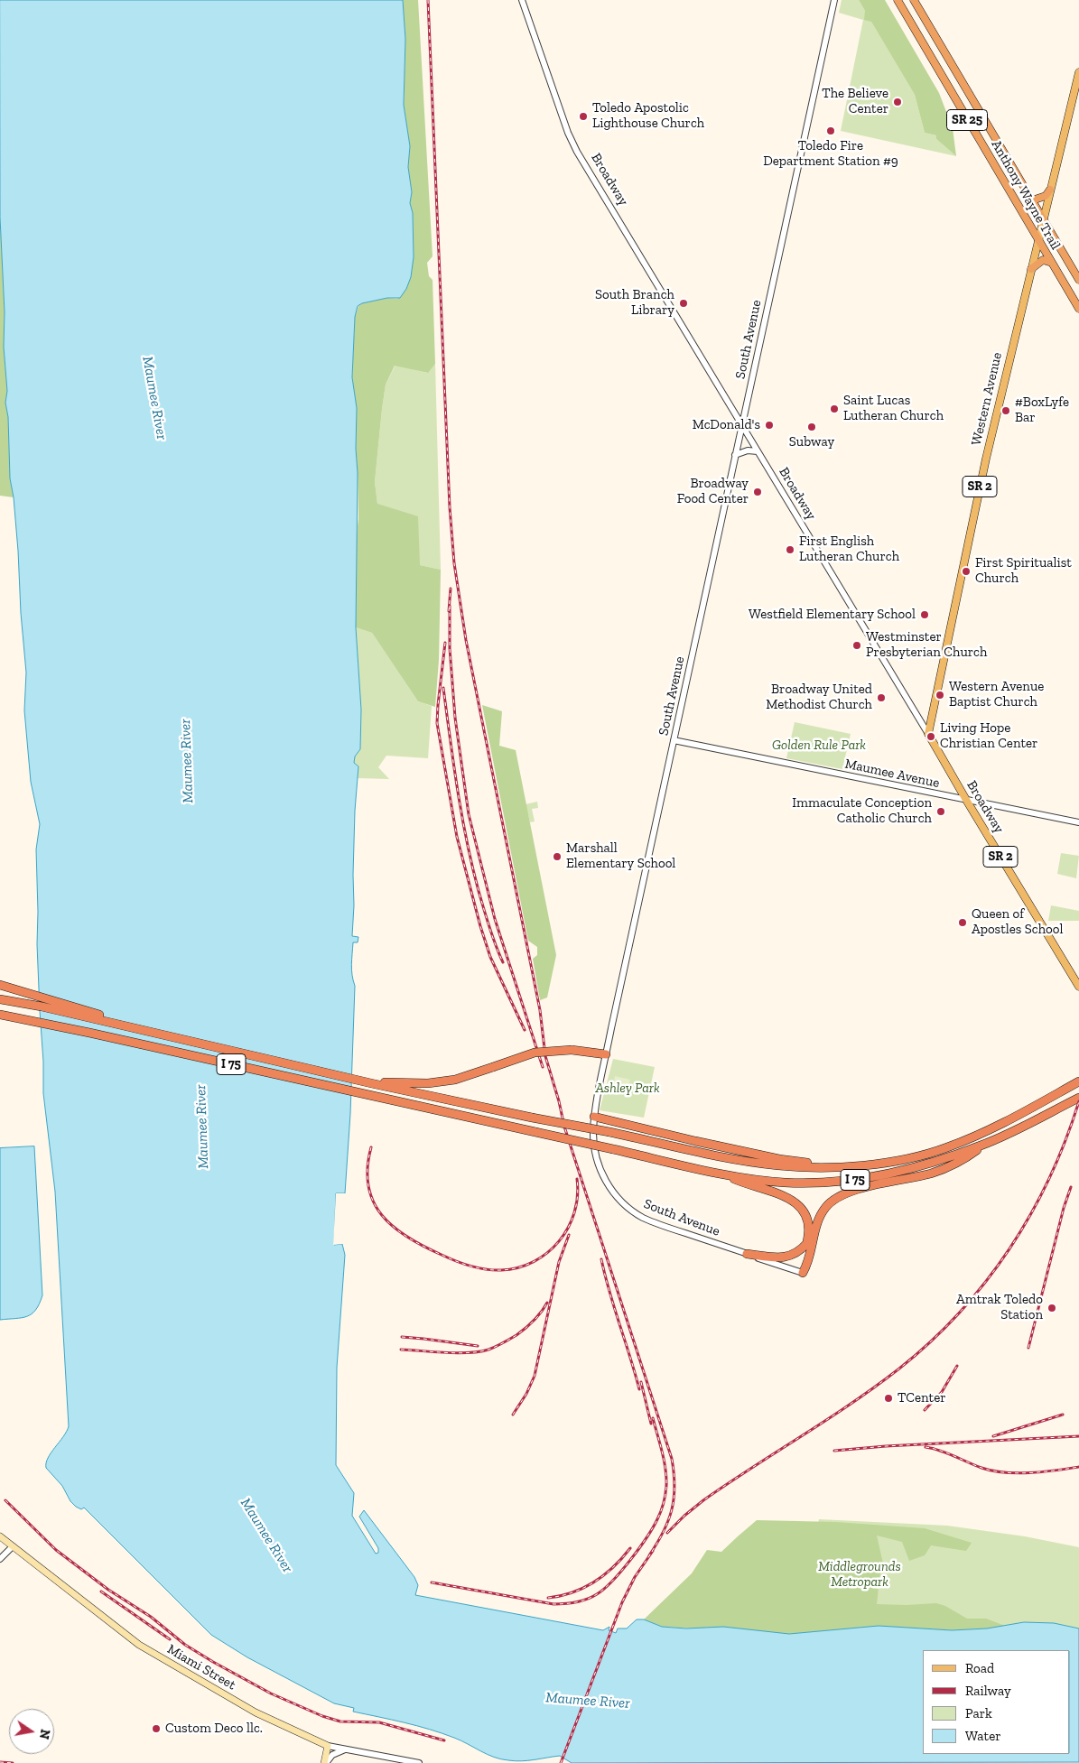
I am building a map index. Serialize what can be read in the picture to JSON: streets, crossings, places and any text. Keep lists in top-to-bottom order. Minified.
{"streets":{"highway":["SR 25","Anthony Wayne Trail","I 75"],"main road":["Broadway","Western Avenue","SR 2","Miami Street"],"street":["South Avenue","Maumee Avenue"]},"crossings":[["Broadway","South Avenue"],["Broadway","Western Avenue"],["Broadway","Maumee Avenue"],["Anthony Wayne Trail","Western Avenue"],["South Avenue","Maumee Avenue"]],"water":["Maumee River"],"parks":["Golden Rule Park","Ashley Park","Middlegrounds Metropark"],"places":["The Believe Center","Toledo Apostolic Lighthouse Church","Toledo Fire Department Station #9","South Branch Library","Saint Lucas Lutheran Church","#BoxLyfe Bar","McDonald's","Subway","Broadway Food Center","First English Lutheran Church","First Spiritualist Church","Westfield Elementary School","Westminster Presbyterian Church","Western Avenue Baptist Church","Broadway United Methodist Church","Living Hope Christian Center","Immaculate Conception Catholic Church","Marshall Elementary School","Queen of Apostles School","Amtrak Toledo Station","TCenter","Custom Deco llc."],"legend":["Road","Railway","Park","Water"],"north":"right"}
